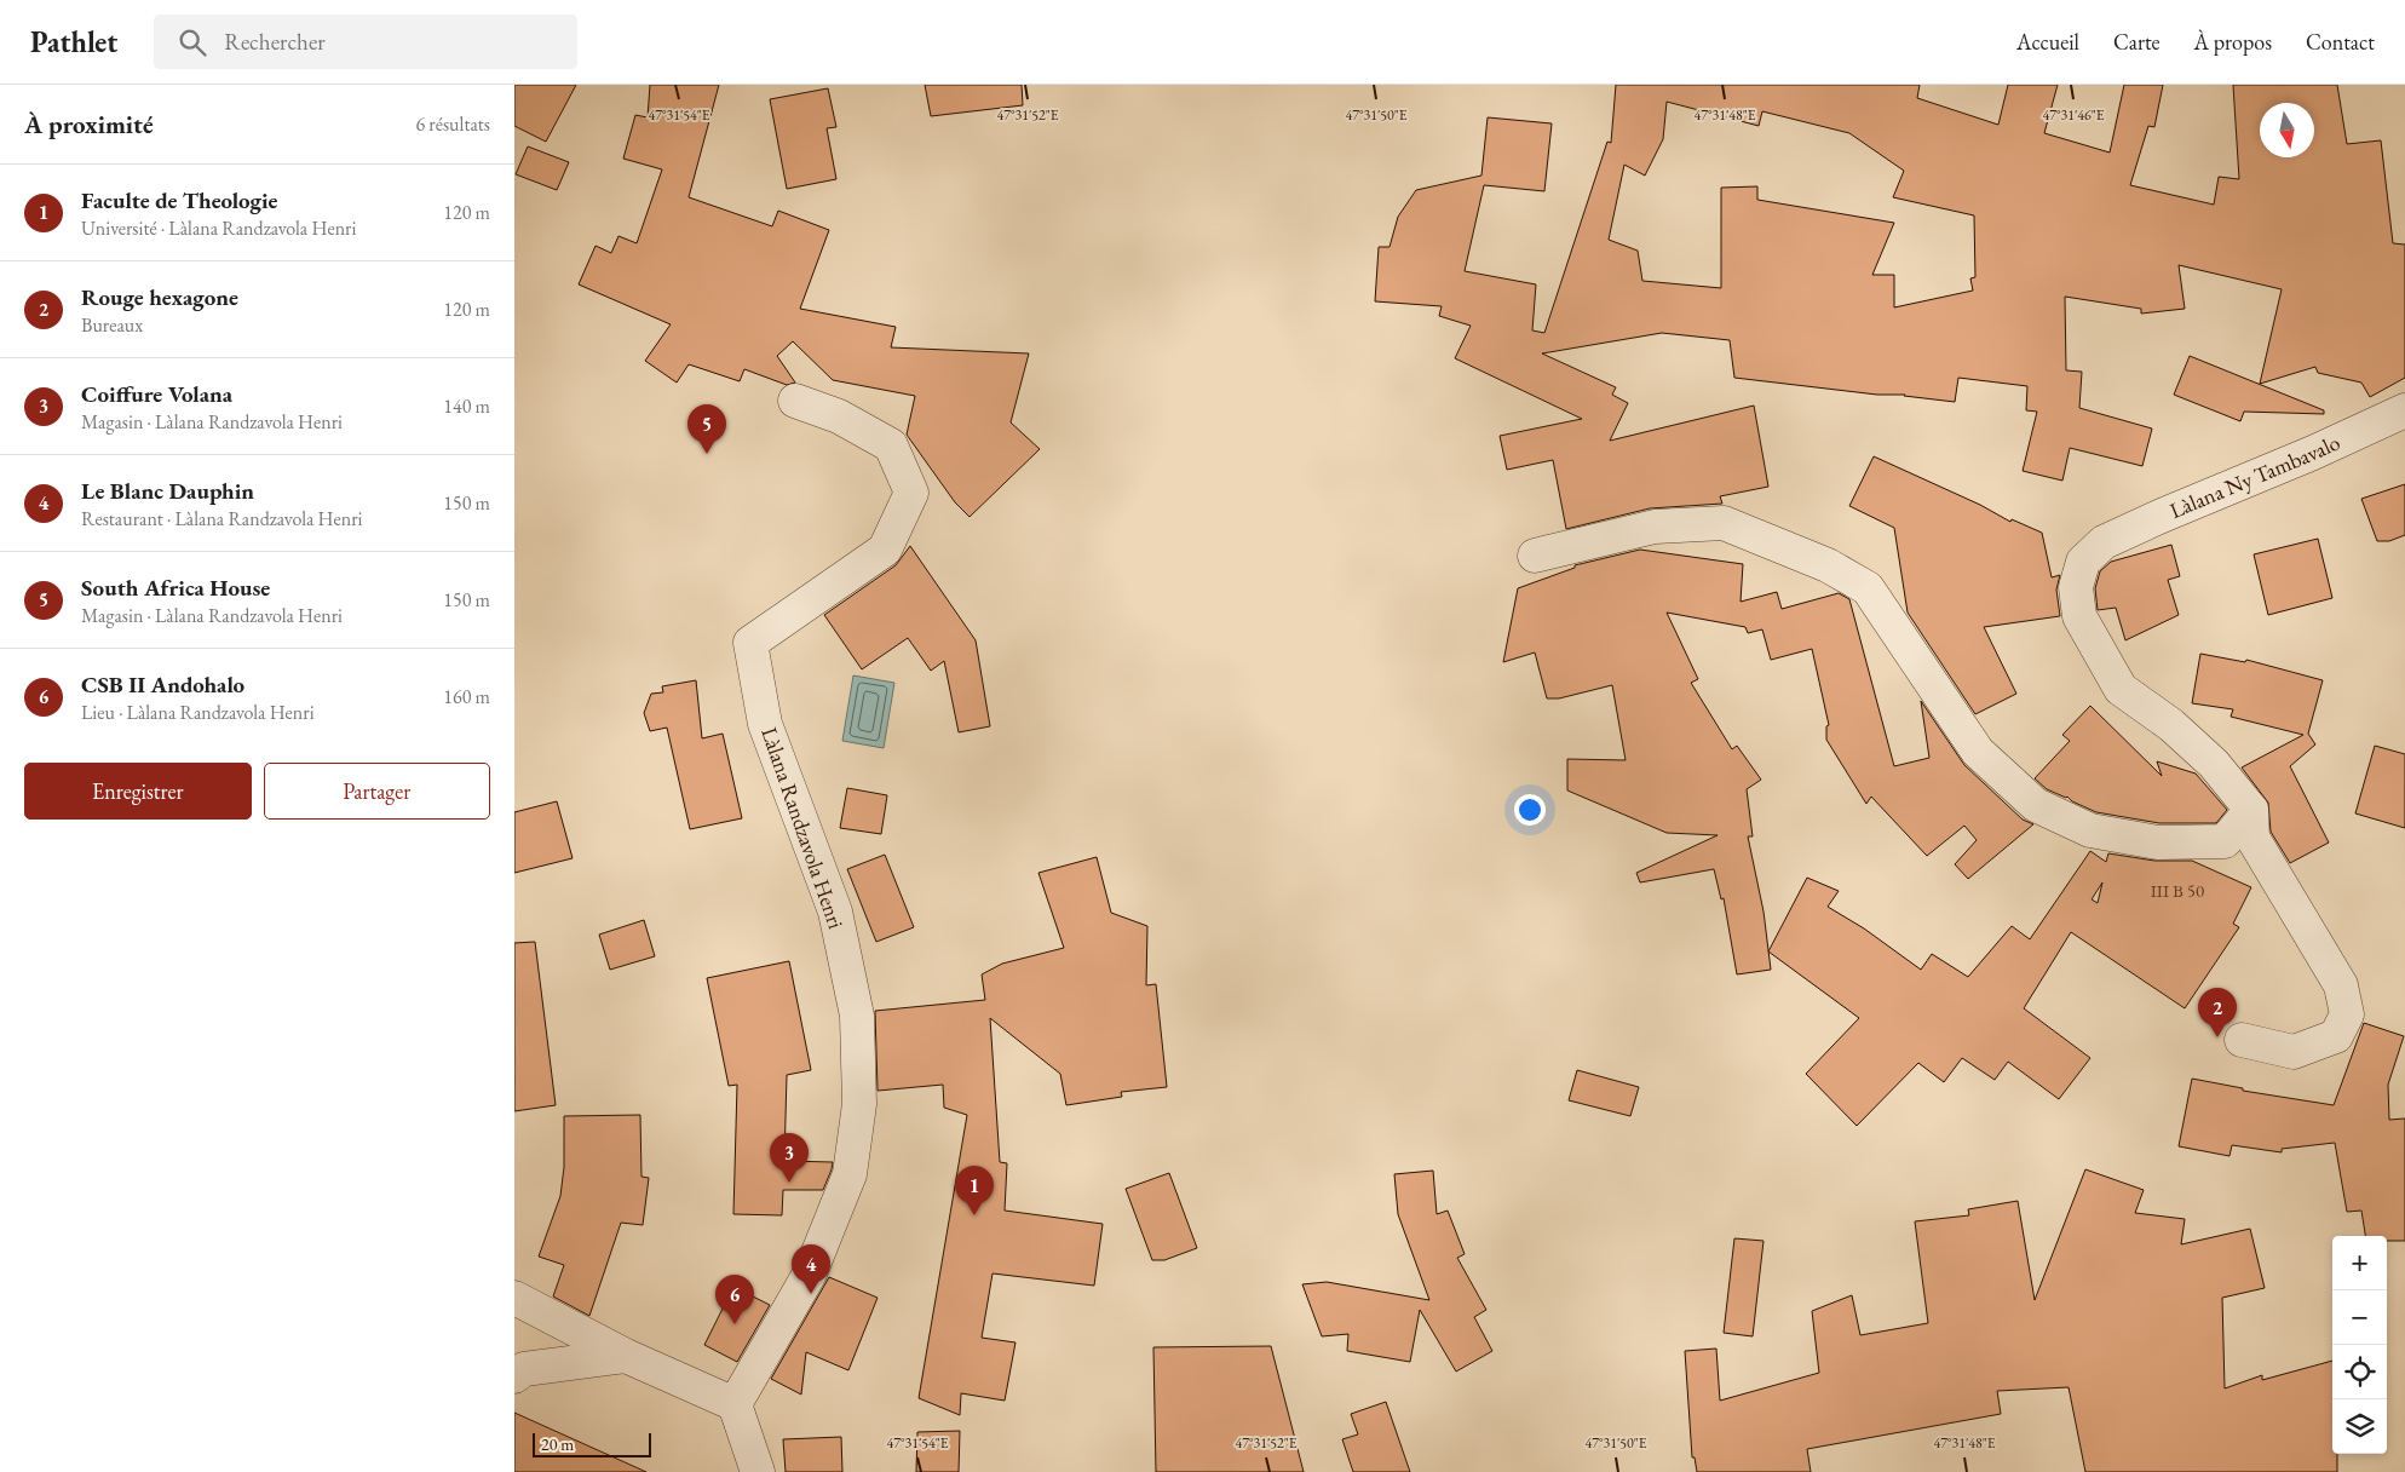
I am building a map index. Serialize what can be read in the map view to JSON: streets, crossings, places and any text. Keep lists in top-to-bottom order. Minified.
{"streets":{"street":["Làlana Ny Tambavalo","Làlana Randzavola Henri"]},"house_numbers":["III B 50"],"scale_bar":"20 m","north":"bottom","page":{"header":"Pathlet","search":"Rechercher","nav":["Accueil","Carte","À propos","Contact"],"heading":["À proximité","6 résultats"],"list":[{"mark":"1","name":"Faculte de Theologie","note":"Université · Làlana Randzavola Henri","value":"120 m"},{"mark":"2","name":"Rouge hexagone","note":"Bureaux","value":"120 m"},{"mark":"3","name":"Coiffure Volana","note":"Magasin · Làlana Randzavola Henri","value":"140 m"},{"mark":"4","name":"Le Blanc Dauphin","note":"Restaurant · Làlana Randzavola Henri","value":"150 m"},{"mark":"5","name":"South Africa House","note":"Magasin · Làlana Randzavola Henri","value":"150 m"},{"mark":"6","name":"CSB II Andohalo","note":"Lieu · Làlana Randzavola Henri","value":"160 m"}],"pins":["5","2","3","1","4","6"],"buttons":["Enregistrer","Partager"],"map_buttons":["+","−"],"scale":"20 m"},"coordinates":["47°31'54\"E","47°31'52\"E","47°31'50\"E","47°31'48\"E","47°31'46\"E"]}
